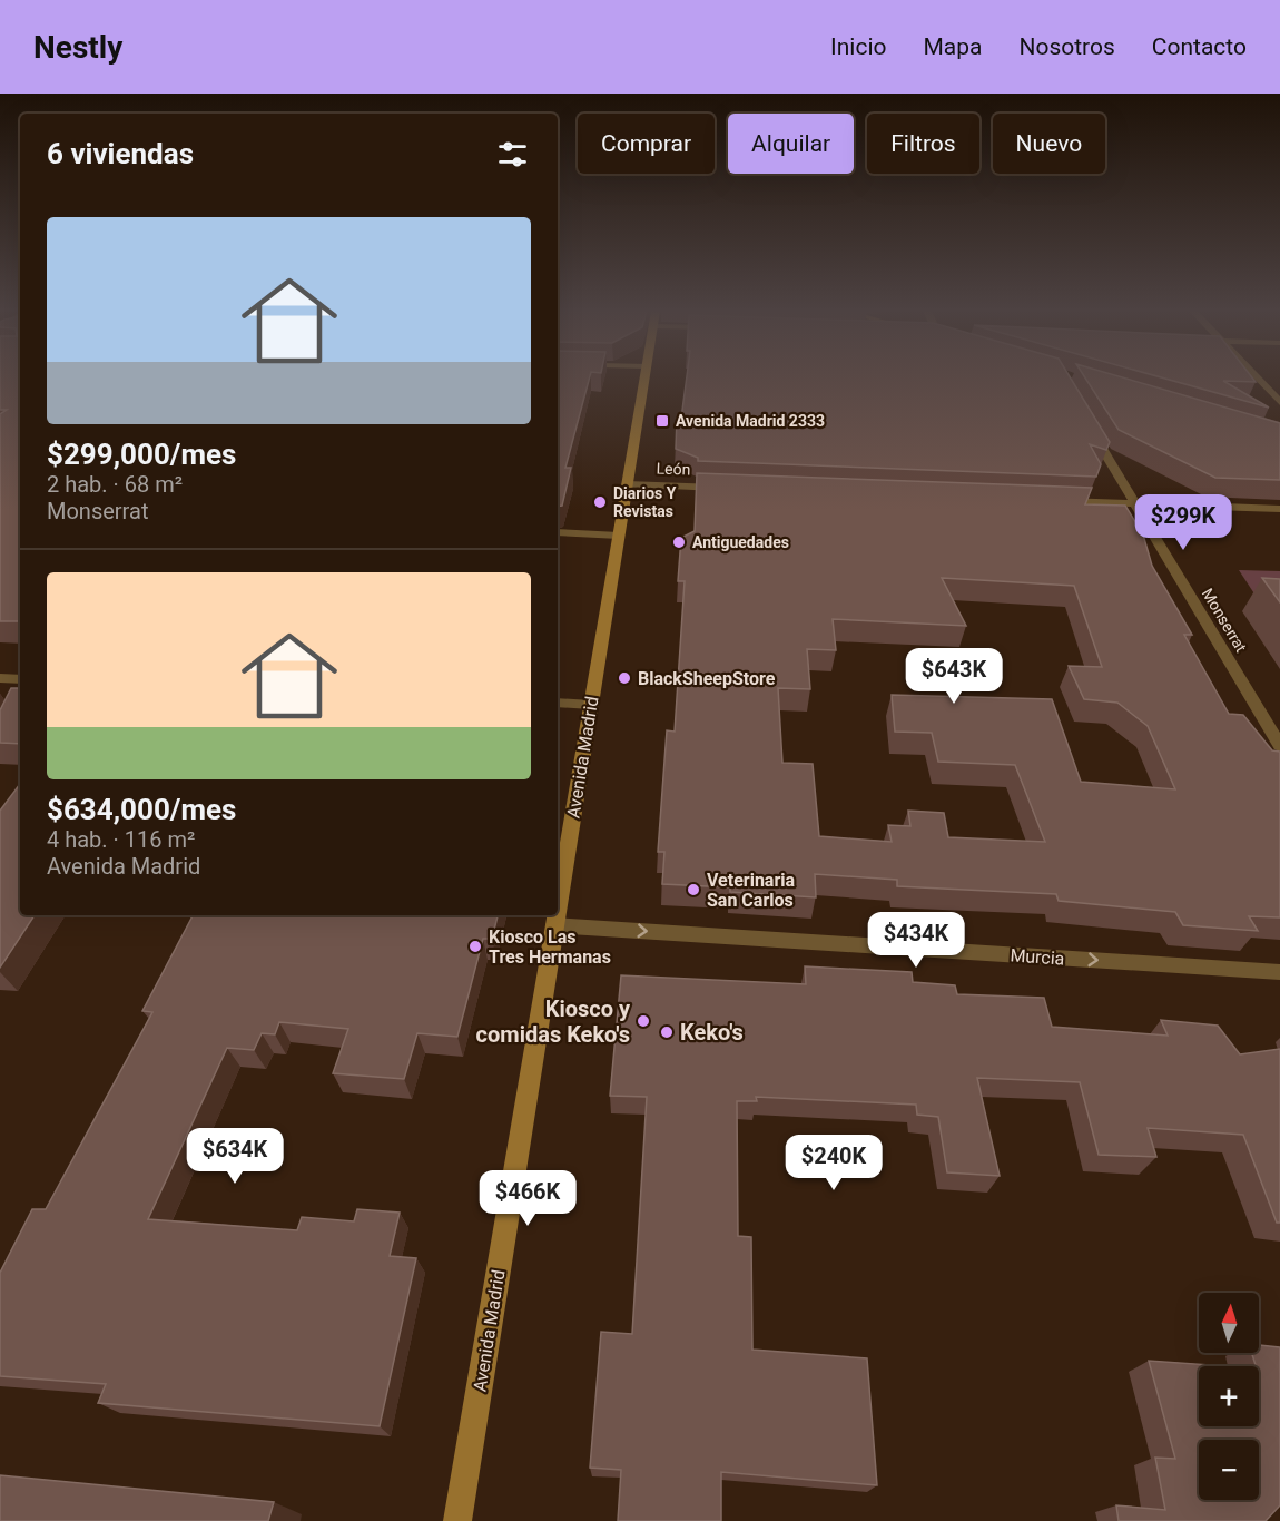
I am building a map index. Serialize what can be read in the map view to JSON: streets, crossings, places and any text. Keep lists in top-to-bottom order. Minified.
{"streets":{"main road":["Avenida Madrid"],"street":["León","Monserrat","Murcia"]},"crossings":[["León","Avenida Madrid"],["Avenida Madrid","Murcia"]],"one_way":["Murcia"],"places":{"transit":["Avenida Madrid 2333"],"other":["Diarios Y Revistas","Antiguedades","BlackSheepStore","Veterinaria San Carlos","Kiosco Las Tres Hermanas","Kiosco y comidas Keko's","Keko's"]},"north":"top","page":{"header":"Nestly","nav":["Inicio","Mapa","Nosotros","Contacto"],"chip":["Comprar","Alquilar","Filtros","Nuevo"],"heading":"6 viviendas","list":[{"name":"$299,000/mes","note":"2 hab. · 68 m² · Monserrat"},{"name":"$634,000/mes","note":"4 hab. · 116 m² · Avenida Madrid"}],"price":["$299K","$643K","$434K","$634K","$240K","$466K"],"map_buttons":["+","−"]}}
